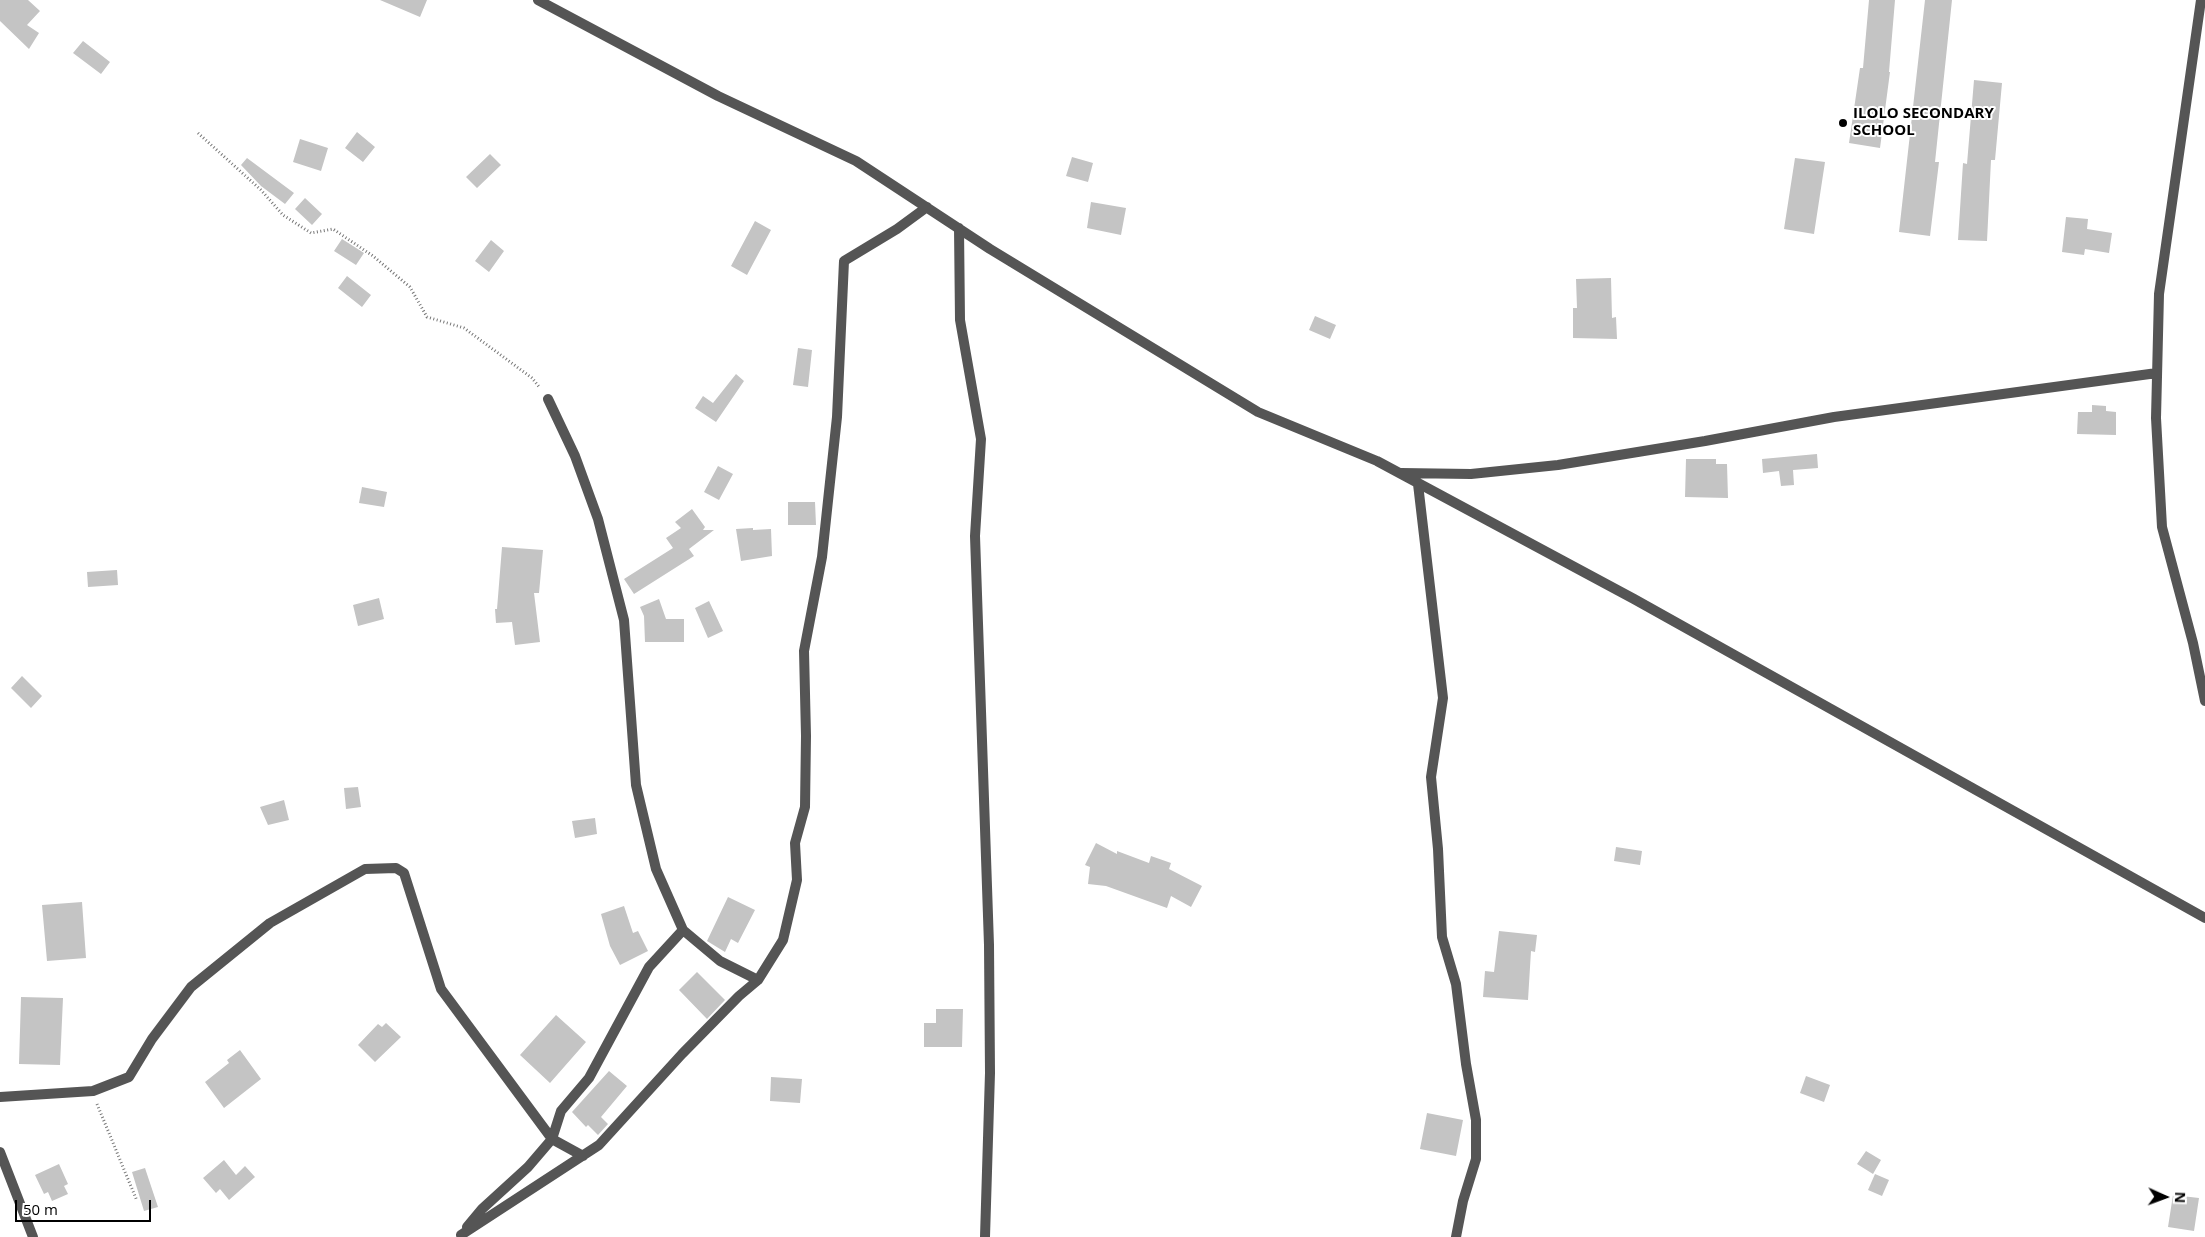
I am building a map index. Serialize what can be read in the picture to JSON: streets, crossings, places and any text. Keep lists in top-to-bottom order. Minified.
{"places":["ILOLO SECONDARY SCHOOL"],"scale_bar":"50 m","north":"right"}
